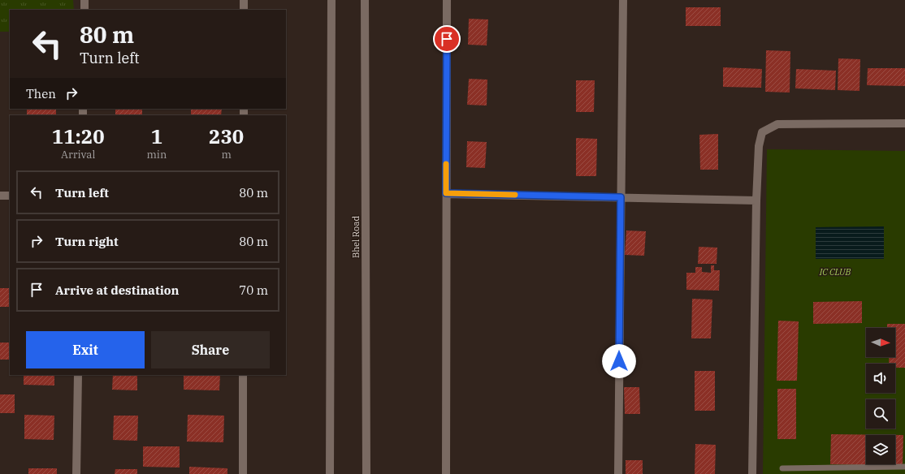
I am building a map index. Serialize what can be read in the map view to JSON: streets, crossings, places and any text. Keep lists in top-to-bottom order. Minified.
{"streets":{"street":["Bhel Road"]},"parks":["IC CLUB"],"north":"right","page":{"turn":["80 m","Turn left"],"then":"Then","eta":["11:20","Arrival","1","min","230","m"],"list":[{"name":"Turn left","value":"80 m"},{"name":"Turn right","value":"80 m"},{"name":"Arrive at destination","value":"70 m"}],"buttons":["Exit","Share"]}}
